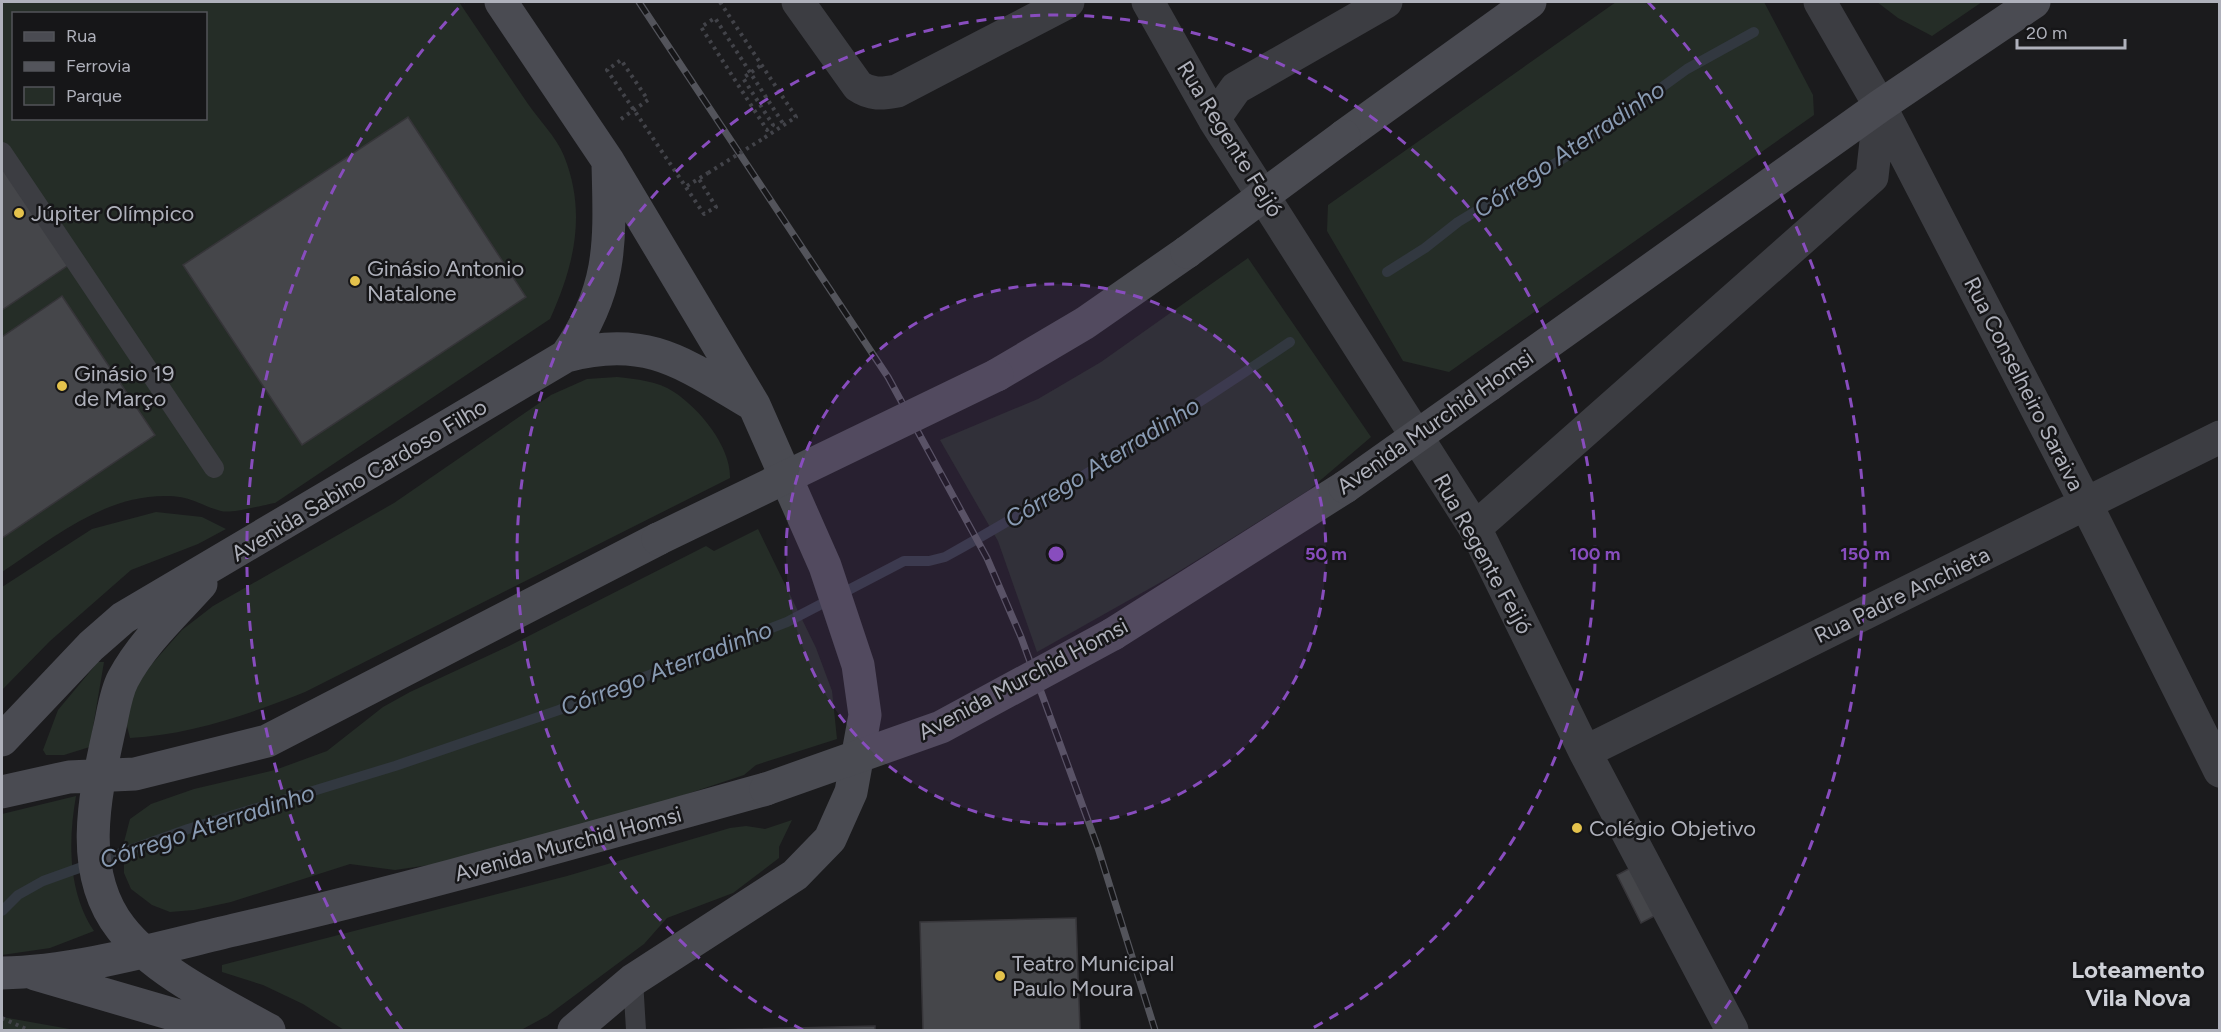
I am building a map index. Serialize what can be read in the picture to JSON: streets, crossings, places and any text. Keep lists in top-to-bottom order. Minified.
{"streets":{"main road":["Avenida Murchid Homsi","Avenida Sabino Cardoso Filho"],"street":["Rua Regente Feijó","Rua Conselheiro Saraiva","Rua Padre Anchieta"]},"crossings":[["Rua Regente Feijó","Rua Padre Anchieta"],["Rua Conselheiro Saraiva","Avenida Murchid Homsi"],["Rua Conselheiro Saraiva","Rua Padre Anchieta"]],"districts":["Loteamento Vila Nova"],"water":["Córrego Aterradinho"],"places":["Júpiter Olímpico","Ginásio Antonio Natalone","Ginásio 19 de Março","Colégio Objetivo","Teatro Municipal Paulo Moura"],"legend":["Rua","Ferrovia","Parque"],"scale_bar":"20 m","rings":["50 m","100 m","150 m"]}
